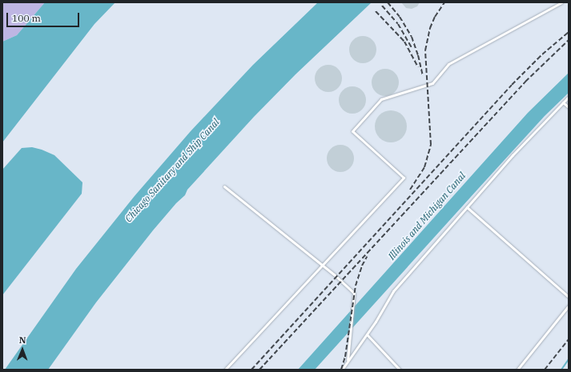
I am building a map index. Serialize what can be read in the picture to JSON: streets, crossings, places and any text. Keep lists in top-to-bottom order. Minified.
{"water":["Chicago Sanitary and Ship Canal","Illinois and Michigan Canal"],"scale_bar":"100 m","north":"top"}
